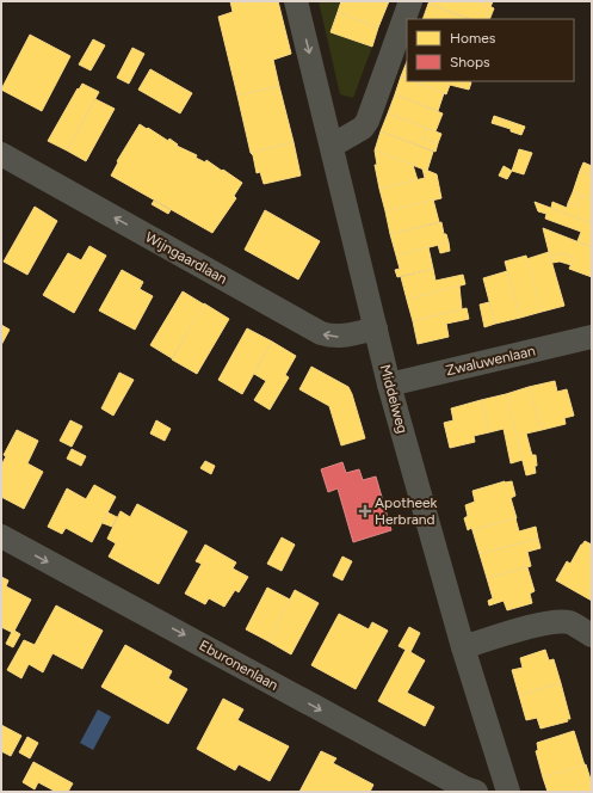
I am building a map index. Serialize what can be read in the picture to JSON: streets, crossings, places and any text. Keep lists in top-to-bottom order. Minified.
{"streets":{"street":["Wijngaardlaan","Zwaluwenlaan","Middelweg","Eburonenlaan"]},"crossings":[["Wijngaardlaan","Middelweg"],["Zwaluwenlaan","Middelweg"]],"one_way":["Wijngaardlaan","Eburonenlaan"],"places":{"health":["Apotheek Herbrand"]},"legend":["Homes","Shops"]}
